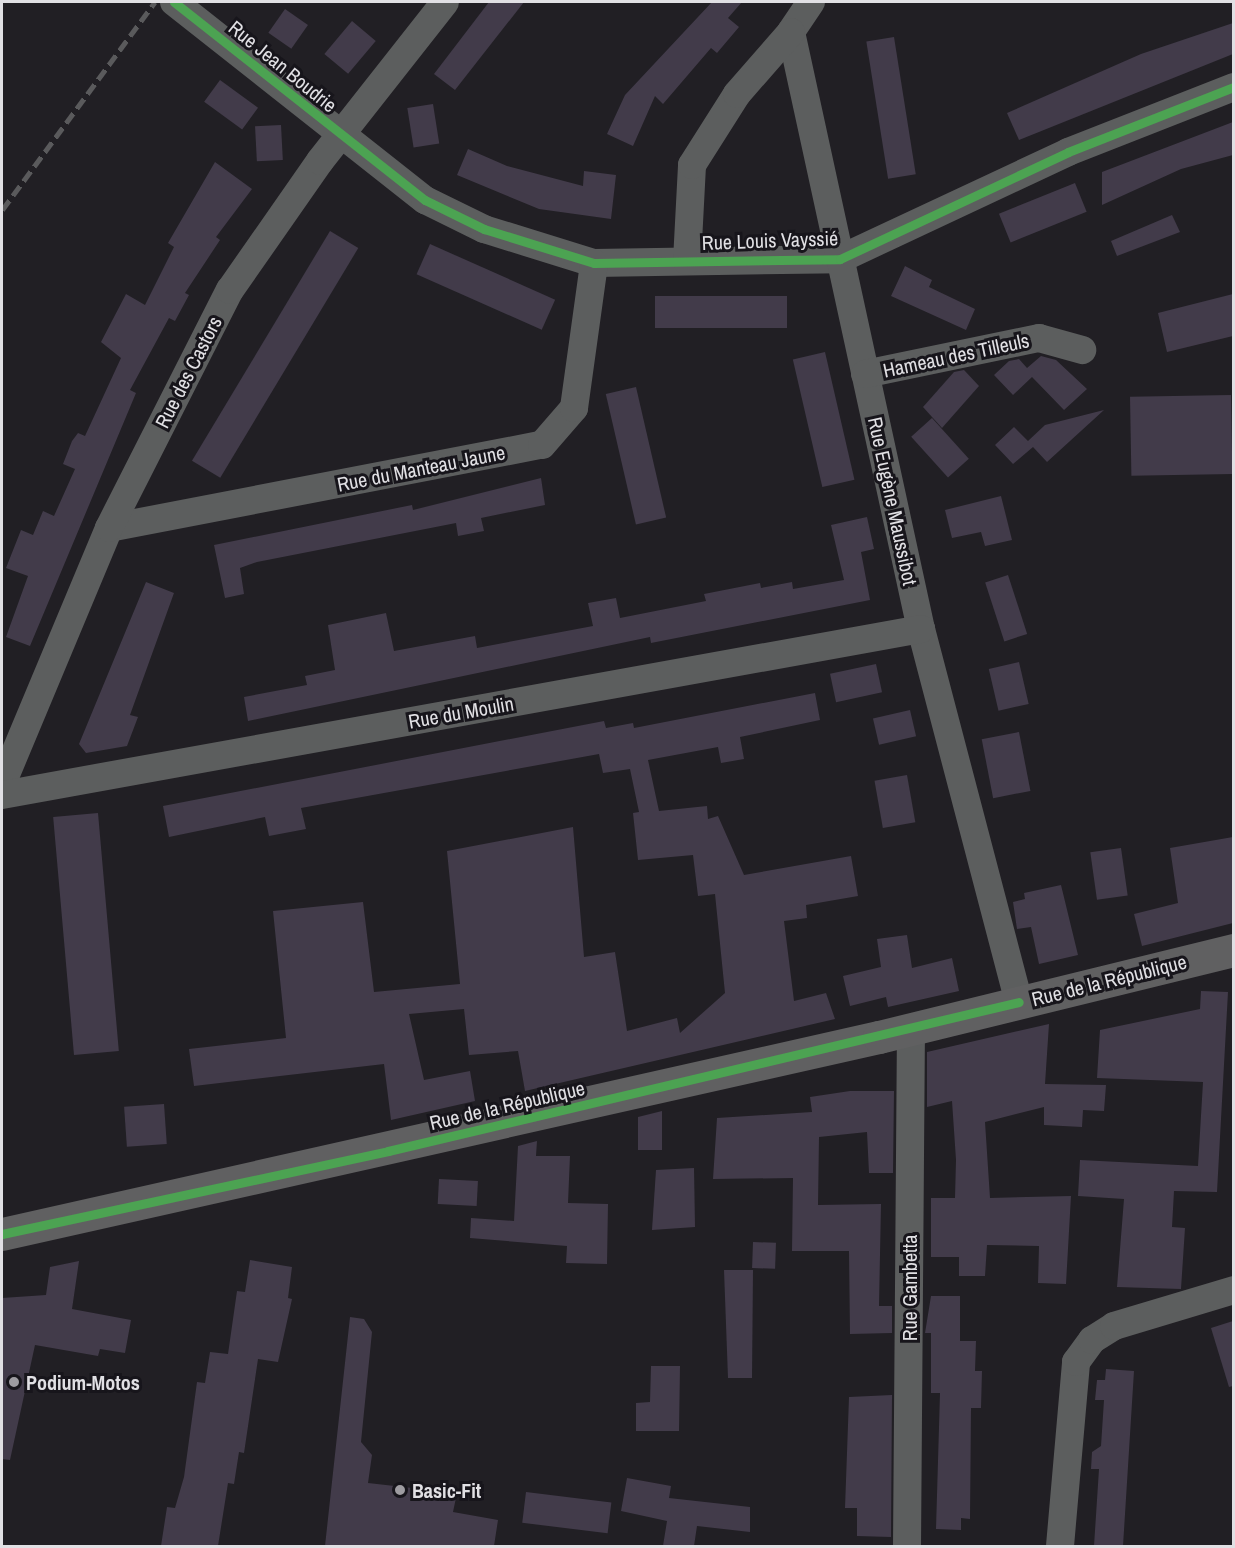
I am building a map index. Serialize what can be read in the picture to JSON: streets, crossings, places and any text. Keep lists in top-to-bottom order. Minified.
{"streets":{"main road":["Rue de la République"],"street":["Rue Jean Boudrie","Rue Louis Vayssié","Hameau des Tilleuls","Rue des Castors","Rue du Manteau Jaune","Rue Eugène Maussibot","Rue du Moulin","Rue Gambetta"]},"crossings":[["Rue Jean Boudrie","Rue Louis Vayssié"],["Rue Jean Boudrie","Rue des Castors"],["Rue Louis Vayssié","Rue des Castors"],["Rue Louis Vayssié","Rue du Manteau Jaune"],["Rue Louis Vayssié","Rue Eugène Maussibot"],["Hameau des Tilleuls","Rue Eugène Maussibot"],["Rue des Castors","Rue du Manteau Jaune"],["Rue Eugène Maussibot","Rue du Moulin"],["Rue Eugène Maussibot","Rue de la République"],["Rue de la République","Rue Gambetta"]],"places":["Podium-Motos","Basic-Fit"]}
